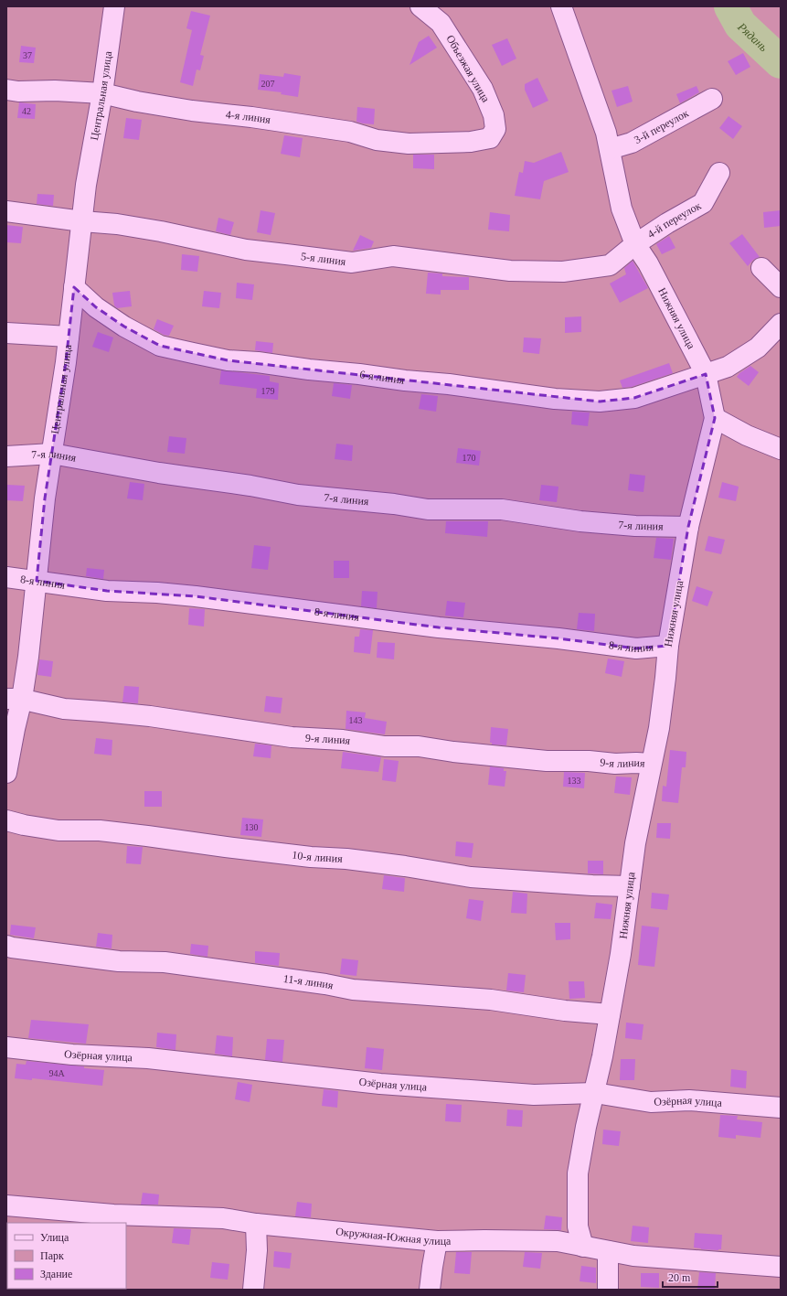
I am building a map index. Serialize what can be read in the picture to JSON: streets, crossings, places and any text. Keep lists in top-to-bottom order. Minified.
{"streets":{"street":["Объезжая улица","Центральная улица","4-я линия","3-й переулок","4-й переулок","5-я линия","Нижняя улица","6-я линия","7-я линия","8-я линия","9-я линия","10-я линия","11-я линия","Озёрная улица","Окружная-Южная улица"]},"crossings":[["Объезжая улица","4-я линия"],["Центральная улица","4-я линия"],["Центральная улица","5-я линия"],["Центральная улица","6-я линия"],["Центральная улица","7-я линия"],["Центральная улица","8-я линия"],["Центральная улица","9-я линия"],["3-й переулок","Нижняя улица"],["4-й переулок","5-я линия"],["4-й переулок","Нижняя улица"],["5-я линия","Нижняя улица"],["Нижняя улица","6-я линия"],["Нижняя улица","7-я линия"],["Нижняя улица","8-я линия"],["Нижняя улица","9-я линия"],["Нижняя улица","10-я линия"],["Нижняя улица","11-я линия"],["Нижняя улица","Озёрная улица"],["Нижняя улица","Окружная-Южная улица"]],"water":["Рядань"],"house_numbers":["37","207","42","179","170","143","133","130","94А"],"legend":["Улица","Парк","Здание"],"scale_bar":"20 m"}
